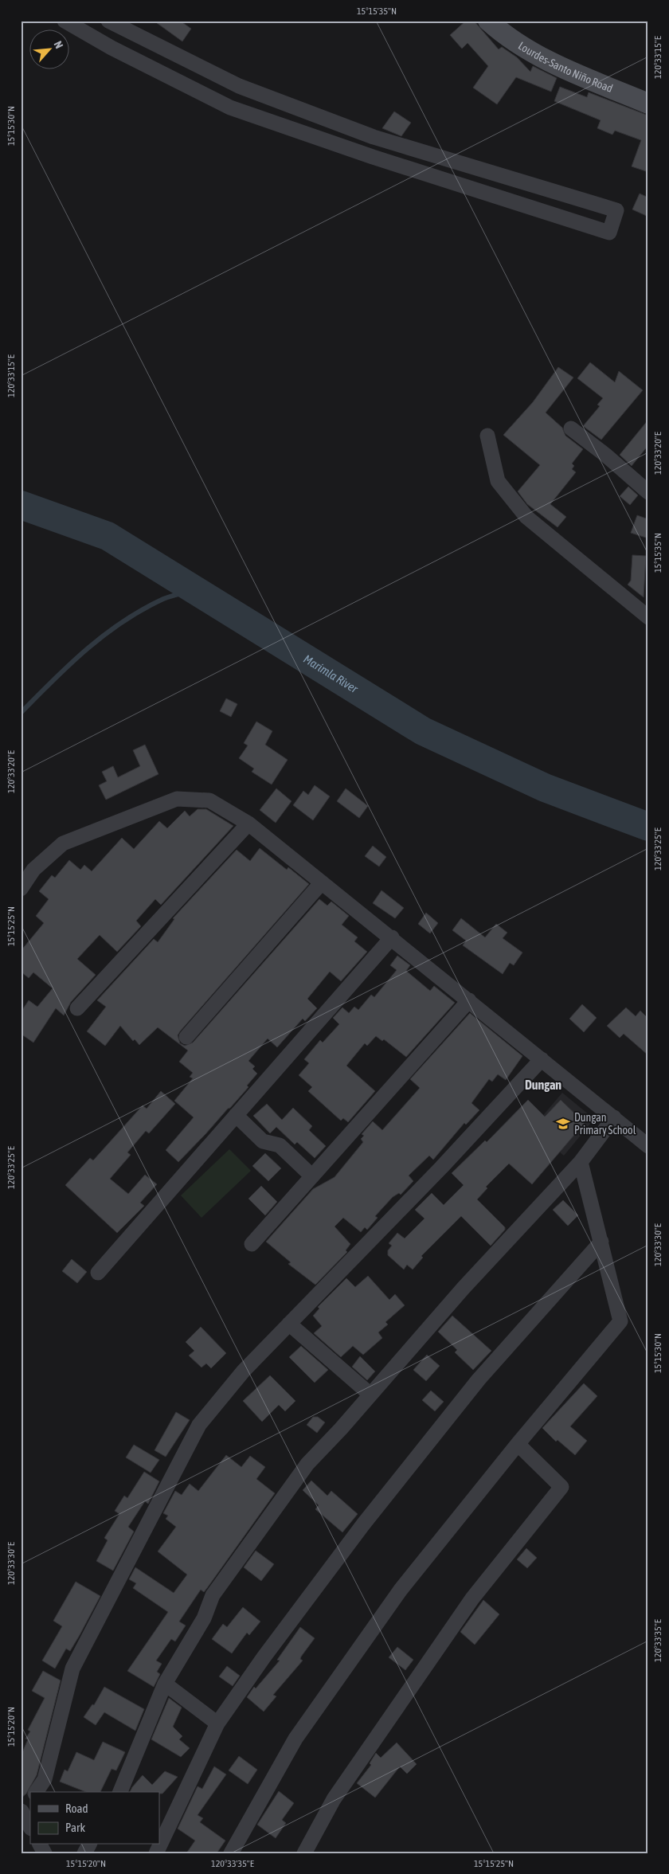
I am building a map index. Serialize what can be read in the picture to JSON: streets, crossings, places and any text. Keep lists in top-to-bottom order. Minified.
{"streets":{"main road":["Lourdes-Santo Niño Road"]},"districts":["Dungan"],"water":["Marimla River"],"places":{"school or university":["Dungan Primary School"]},"legend":["Road","Park"],"north":"top right","coordinates":["15°15'35\"N","120°33'15\"E","15°15'30\"N","120°33'20\"E","120°33'25\"E","15°15'25\"N","120°33'30\"E","120°33'35\"E","15°15'20\"N"]}
